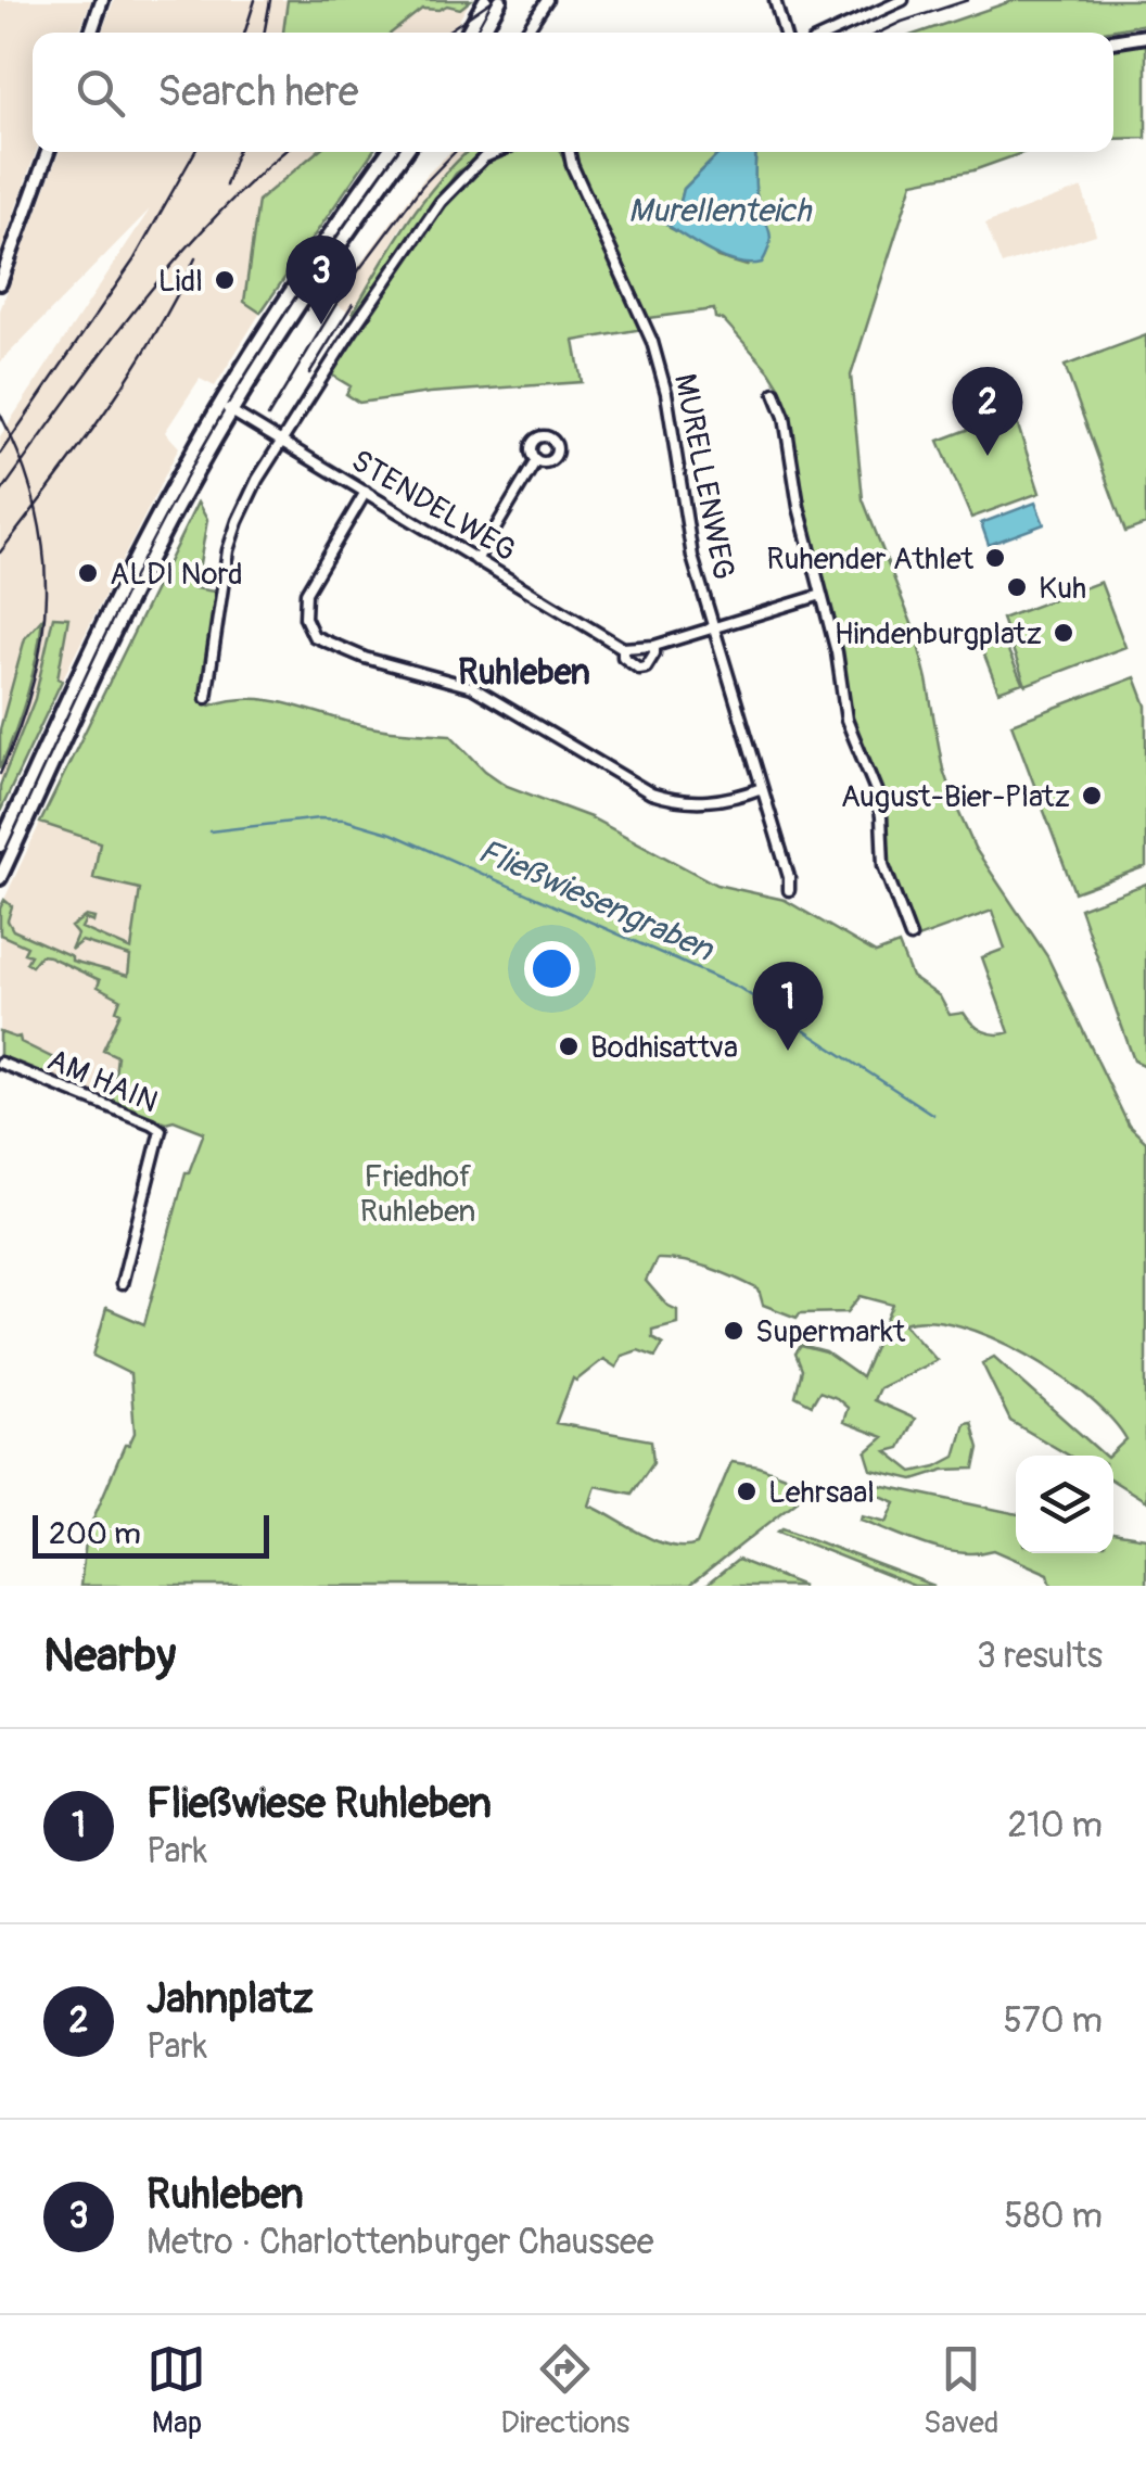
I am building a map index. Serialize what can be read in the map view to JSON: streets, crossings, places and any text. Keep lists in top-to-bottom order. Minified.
{"streets":{"street":["MURELLENWEG","STENDELWEG","AM HAIN"]},"crossings":[["MURELLENWEG","STENDELWEG"]],"districts":["Ruhleben"],"water":["Murellenteich","Fließwiesengraben"],"parks":["Friedhof Ruhleben"],"places":["Lidl","Ruhender Athlet","ALDI Nord","Kuh","Hindenburgplatz","August-Bier-Platz","Bodhisattva","Supermarkt","Lehrsaal"],"scale_bar":"200 m","page":{"search":"Search here","pins":["3","2","1"],"scale":"200 m","heading":["Nearby","3 results"],"list":[{"mark":"1","name":"Fließwiese Ruhleben","note":"Park","value":"210 m"},{"mark":"2","name":"Jahnplatz","note":"Park","value":"570 m"},{"mark":"3","name":"Ruhleben","note":"Metro · Charlottenburger Chaussee","value":"580 m"}],"nav":["Map","Directions","Saved"]}}
